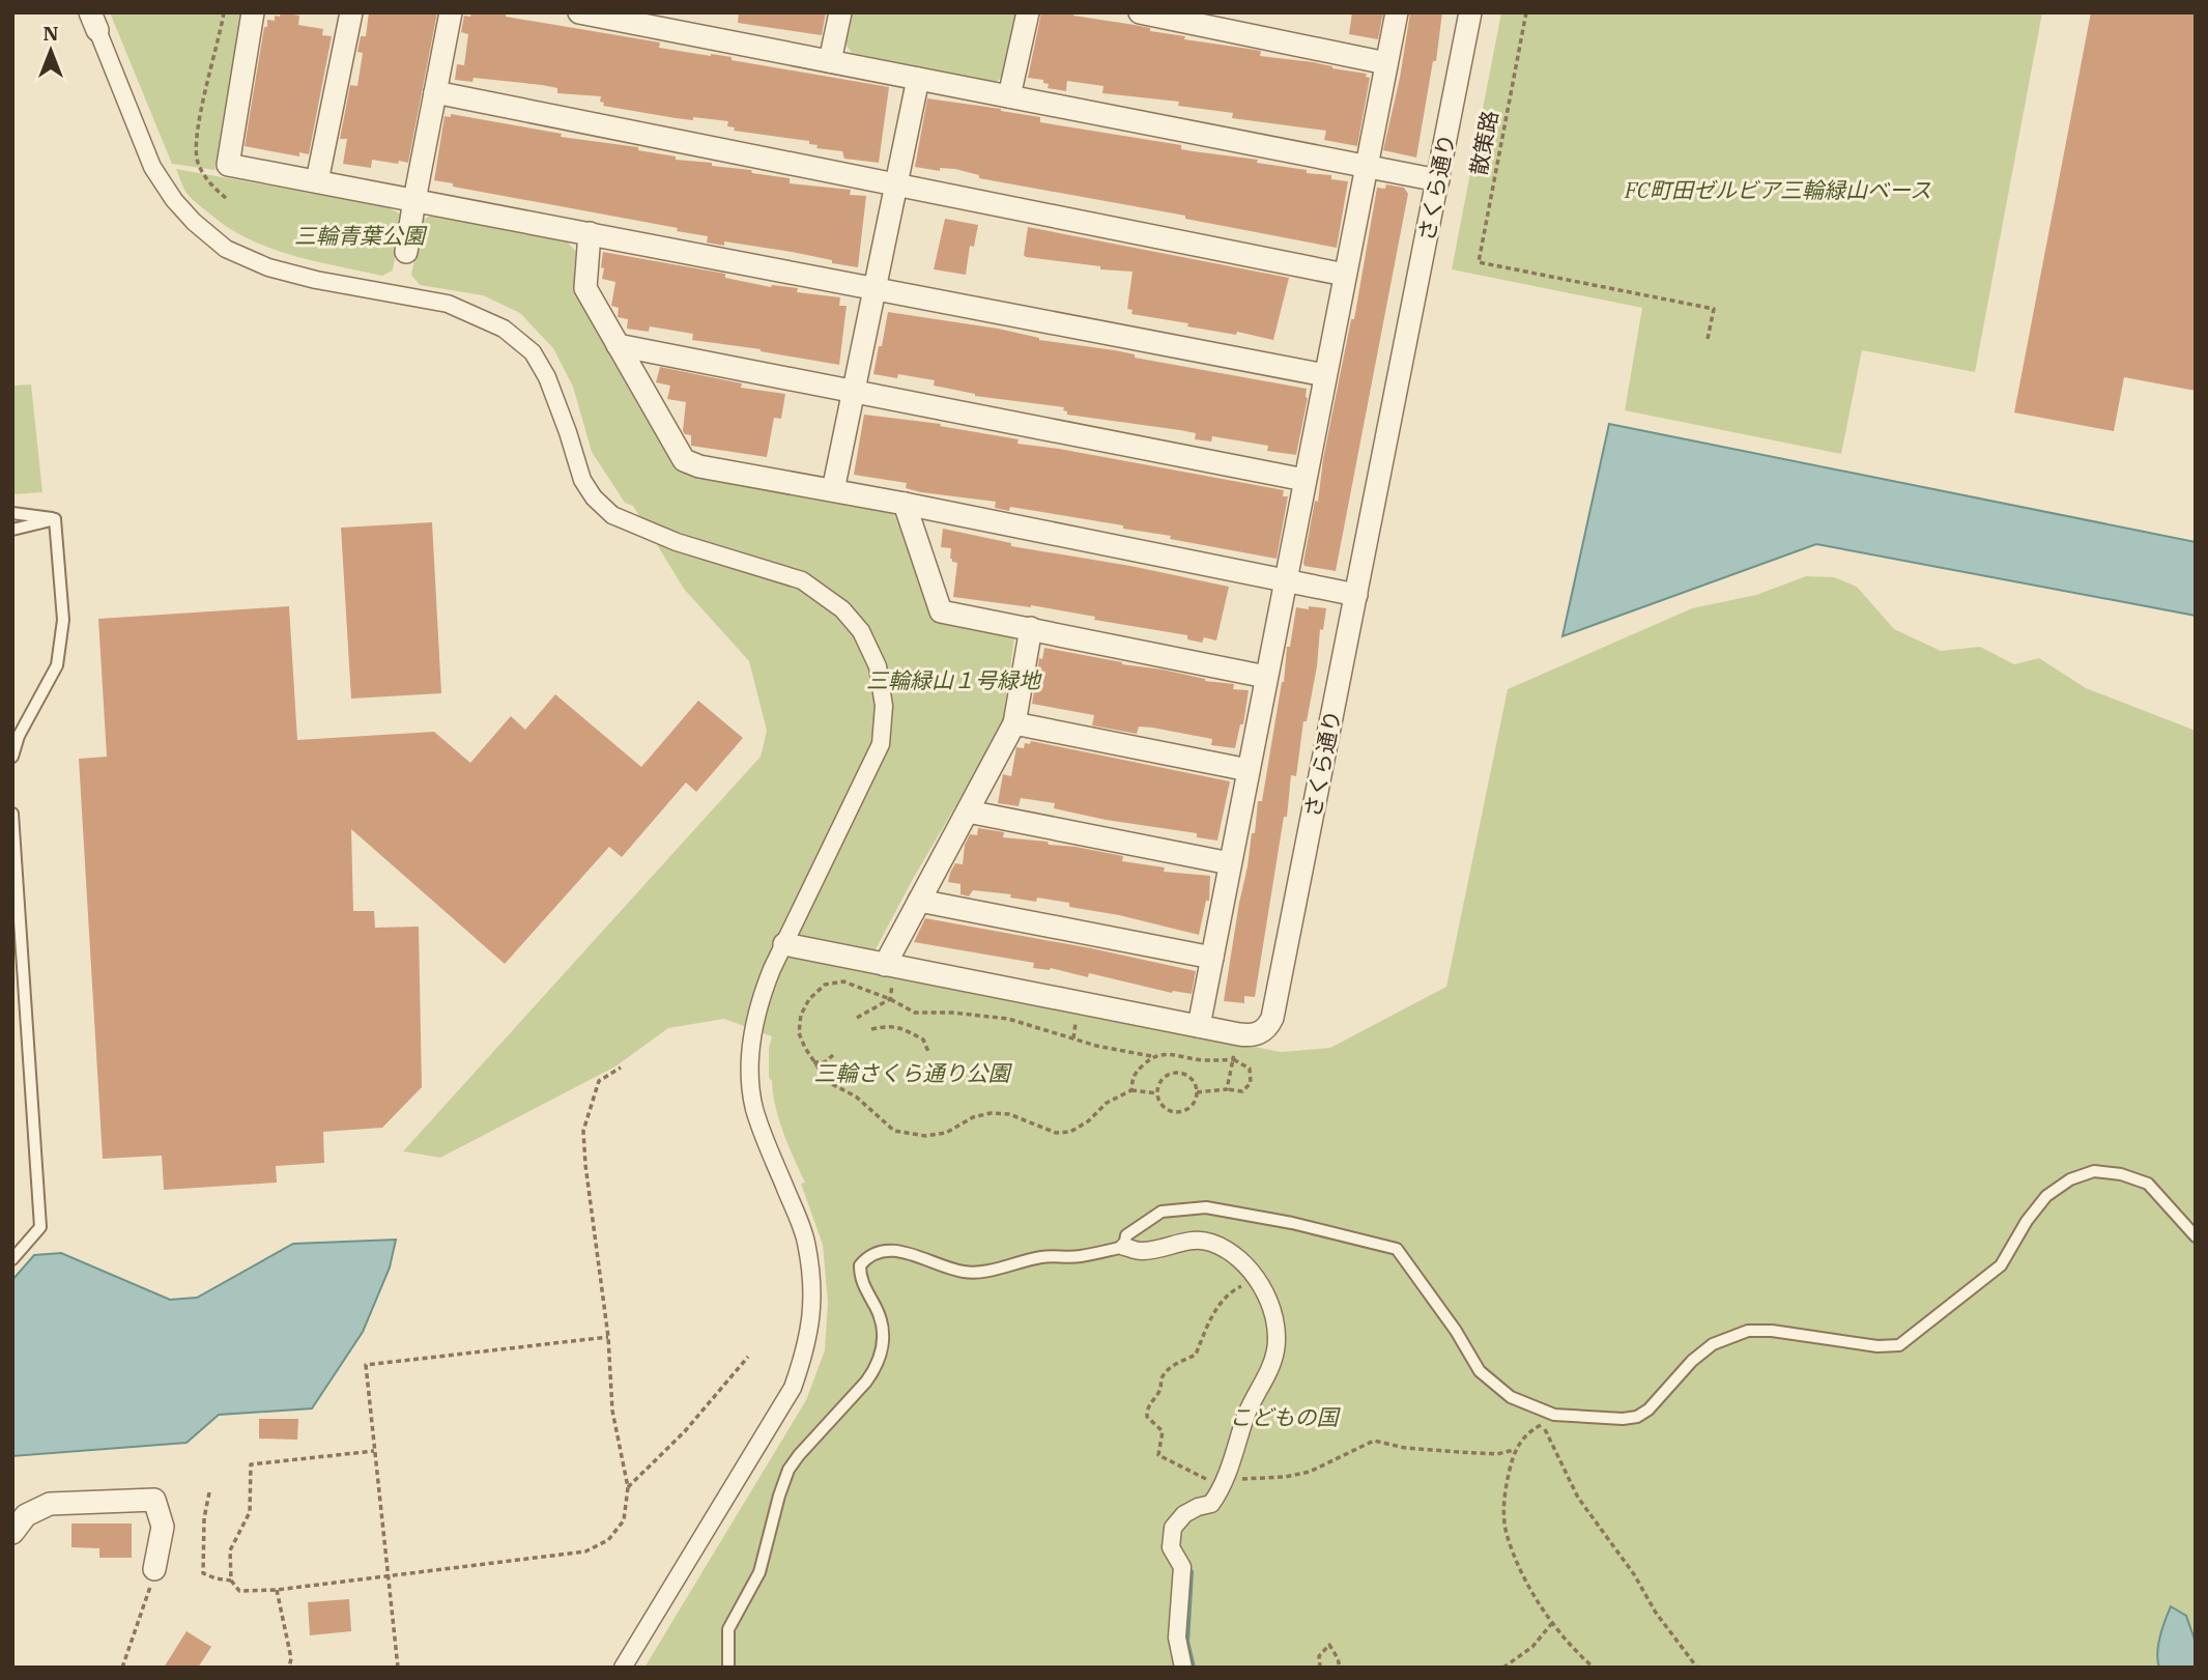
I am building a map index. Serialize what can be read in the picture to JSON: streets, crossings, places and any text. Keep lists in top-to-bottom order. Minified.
{"streets":{"street":["さくら通り"],"path":["散策路"]},"parks":["FC町田ゼルビア三輪緑山ベース","三輪青葉公園","三輪緑山１号緑地","三輪さくら通り公園","こどもの国"],"north":"top"}
